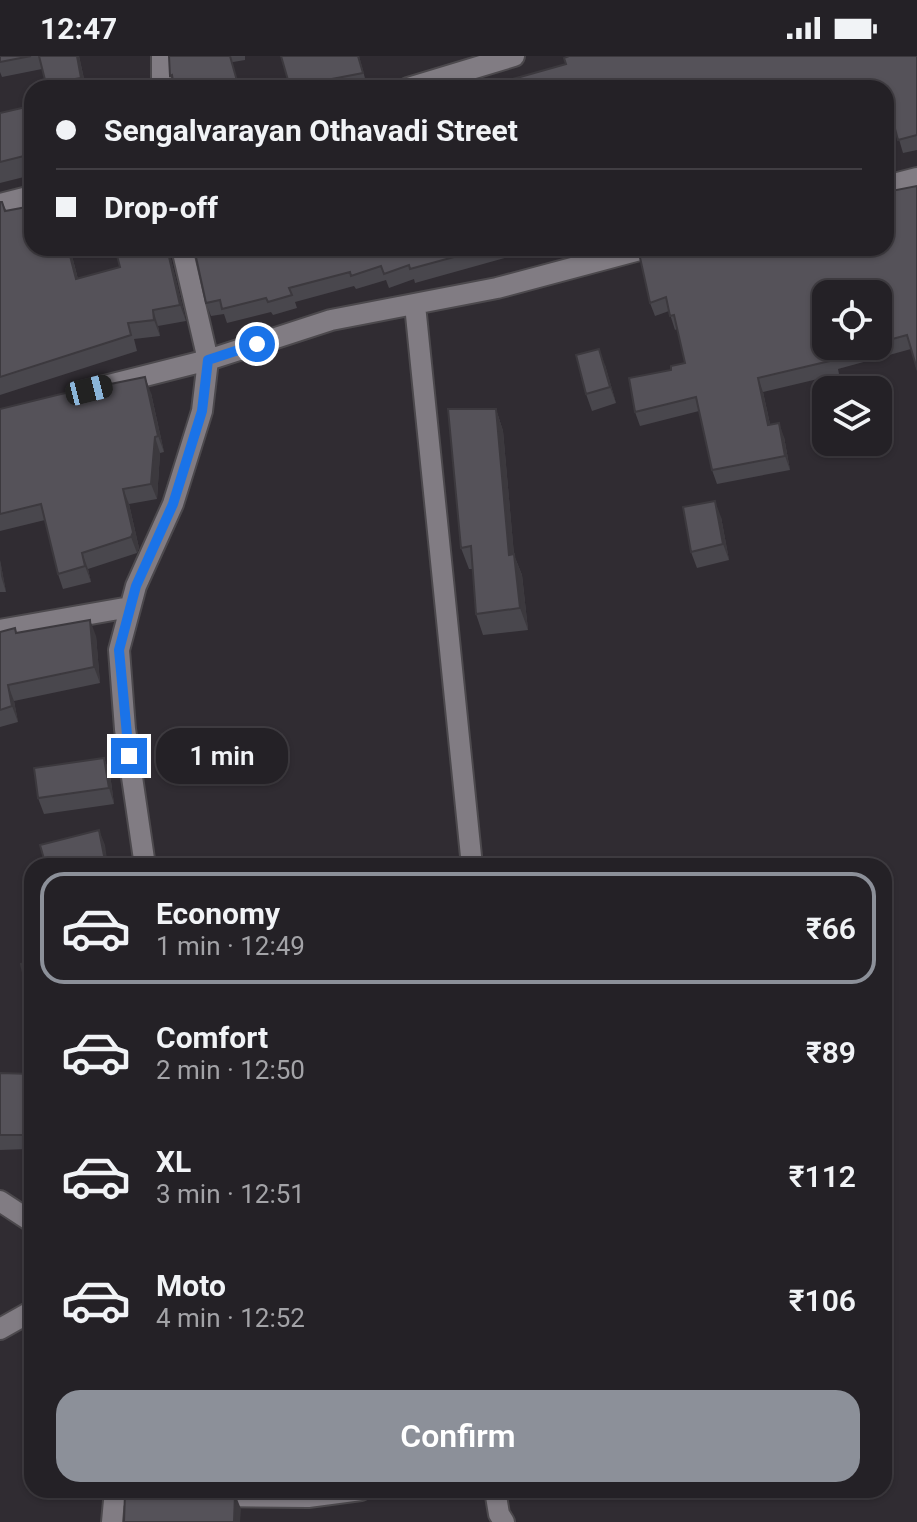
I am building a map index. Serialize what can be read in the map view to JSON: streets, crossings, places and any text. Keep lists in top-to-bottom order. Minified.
{"page":{"status":"12:47","banner":["Sengalvarayan Othavadi Street","Drop-off"],"bubble":"1 min","list":[{"name":"Economy","note":"1 min · 12:49","value":"₹66"},{"name":"Comfort","note":"2 min · 12:50","value":"₹89"},{"name":"XL","note":"3 min · 12:51","value":"₹112"},{"name":"Moto","note":"4 min · 12:52","value":"₹106"}],"buttons":"Confirm"}}
